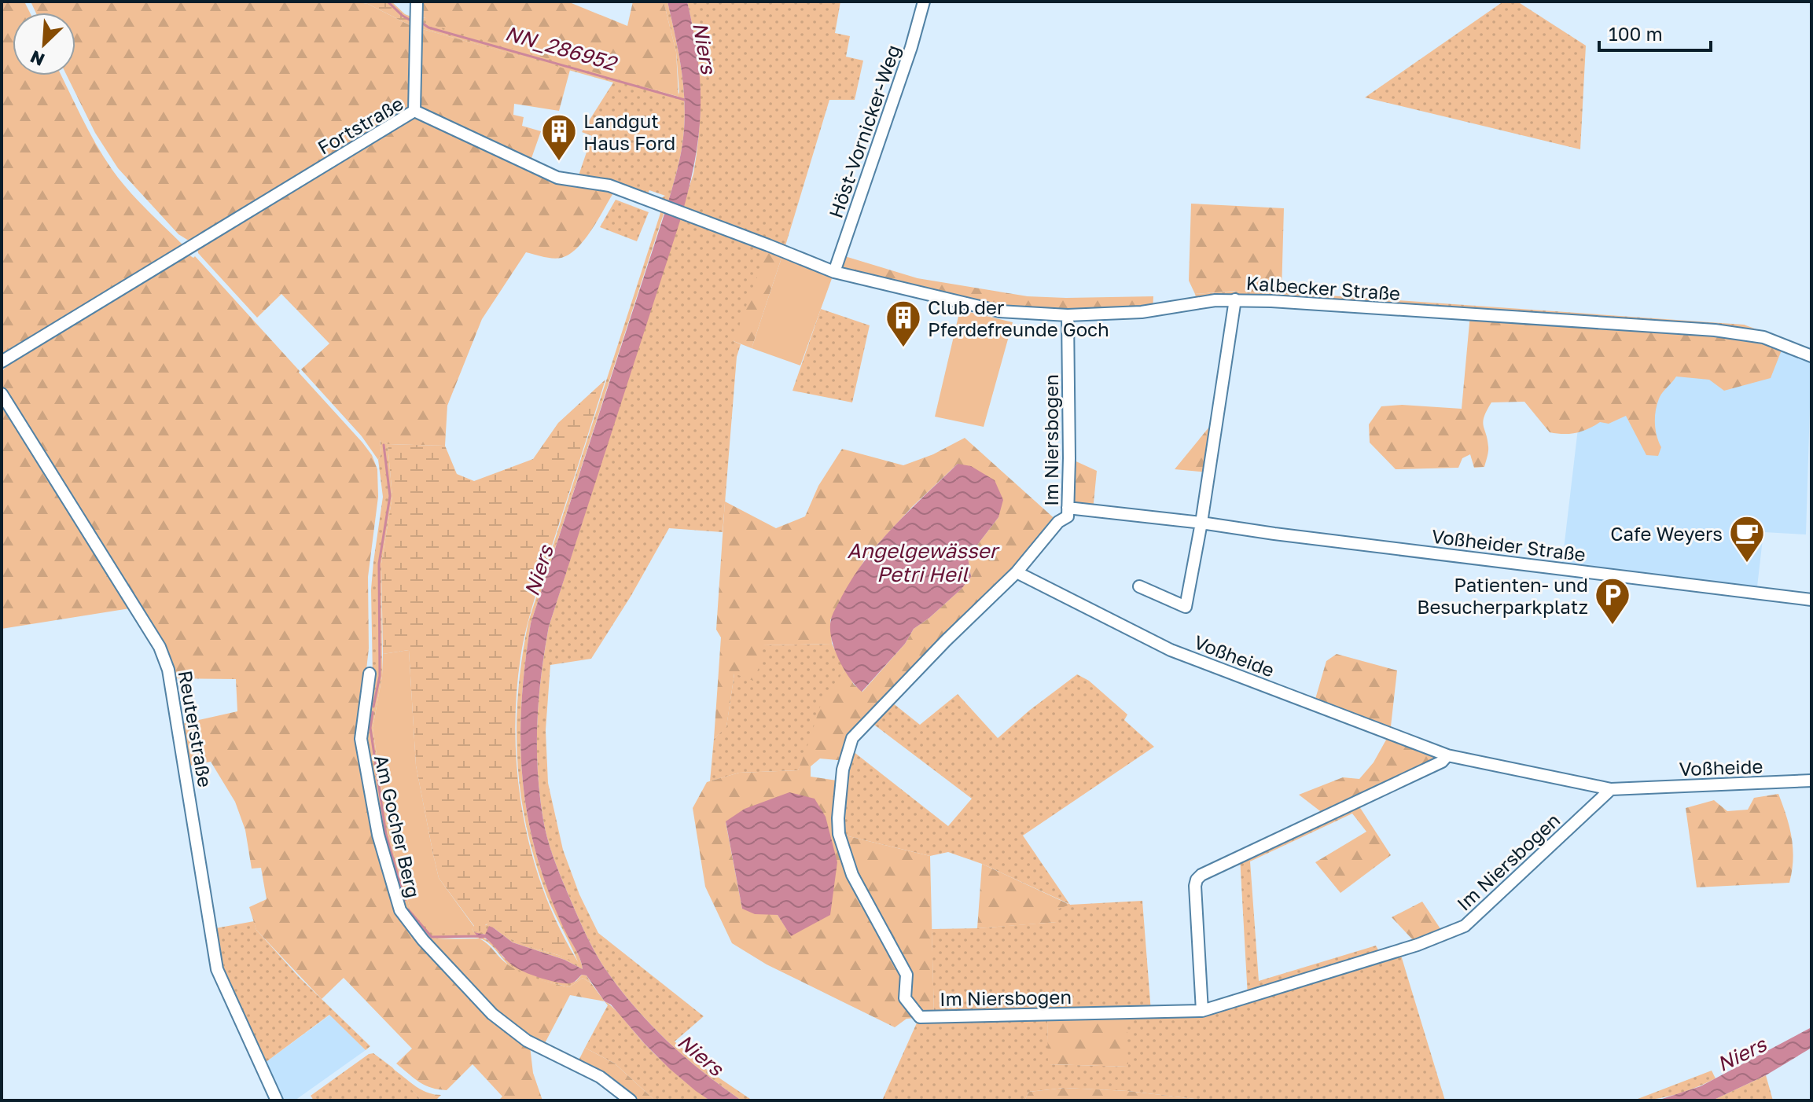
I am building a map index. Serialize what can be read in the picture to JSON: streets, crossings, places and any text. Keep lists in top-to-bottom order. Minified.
{"streets":{"street":["Fortstraße","Höst-Vornicker-Weg","Kalbecker Straße","Im Niersbogen","Voßheider Straße","Voßheide","Reuterstraße","Am Gocher Berg"]},"crossings":[["Fortstraße","Höst-Vornicker-Weg"],["Fortstraße","Kalbecker Straße"],["Höst-Vornicker-Weg","Kalbecker Straße"],["Kalbecker Straße","Im Niersbogen"],["Im Niersbogen","Voßheider Straße"],["Im Niersbogen","Voßheide"]],"water":["NN_286952","Niers","Angelgewässer Petri Heil"],"places":{"building":["Landgut Haus Ford","Club der Pferdefreunde Goch"],"cafe":["Cafe Weyers"],"parking":["Patienten- und Besucherparkplatz"]},"scale_bar":"100 m","north":"bottom left"}
